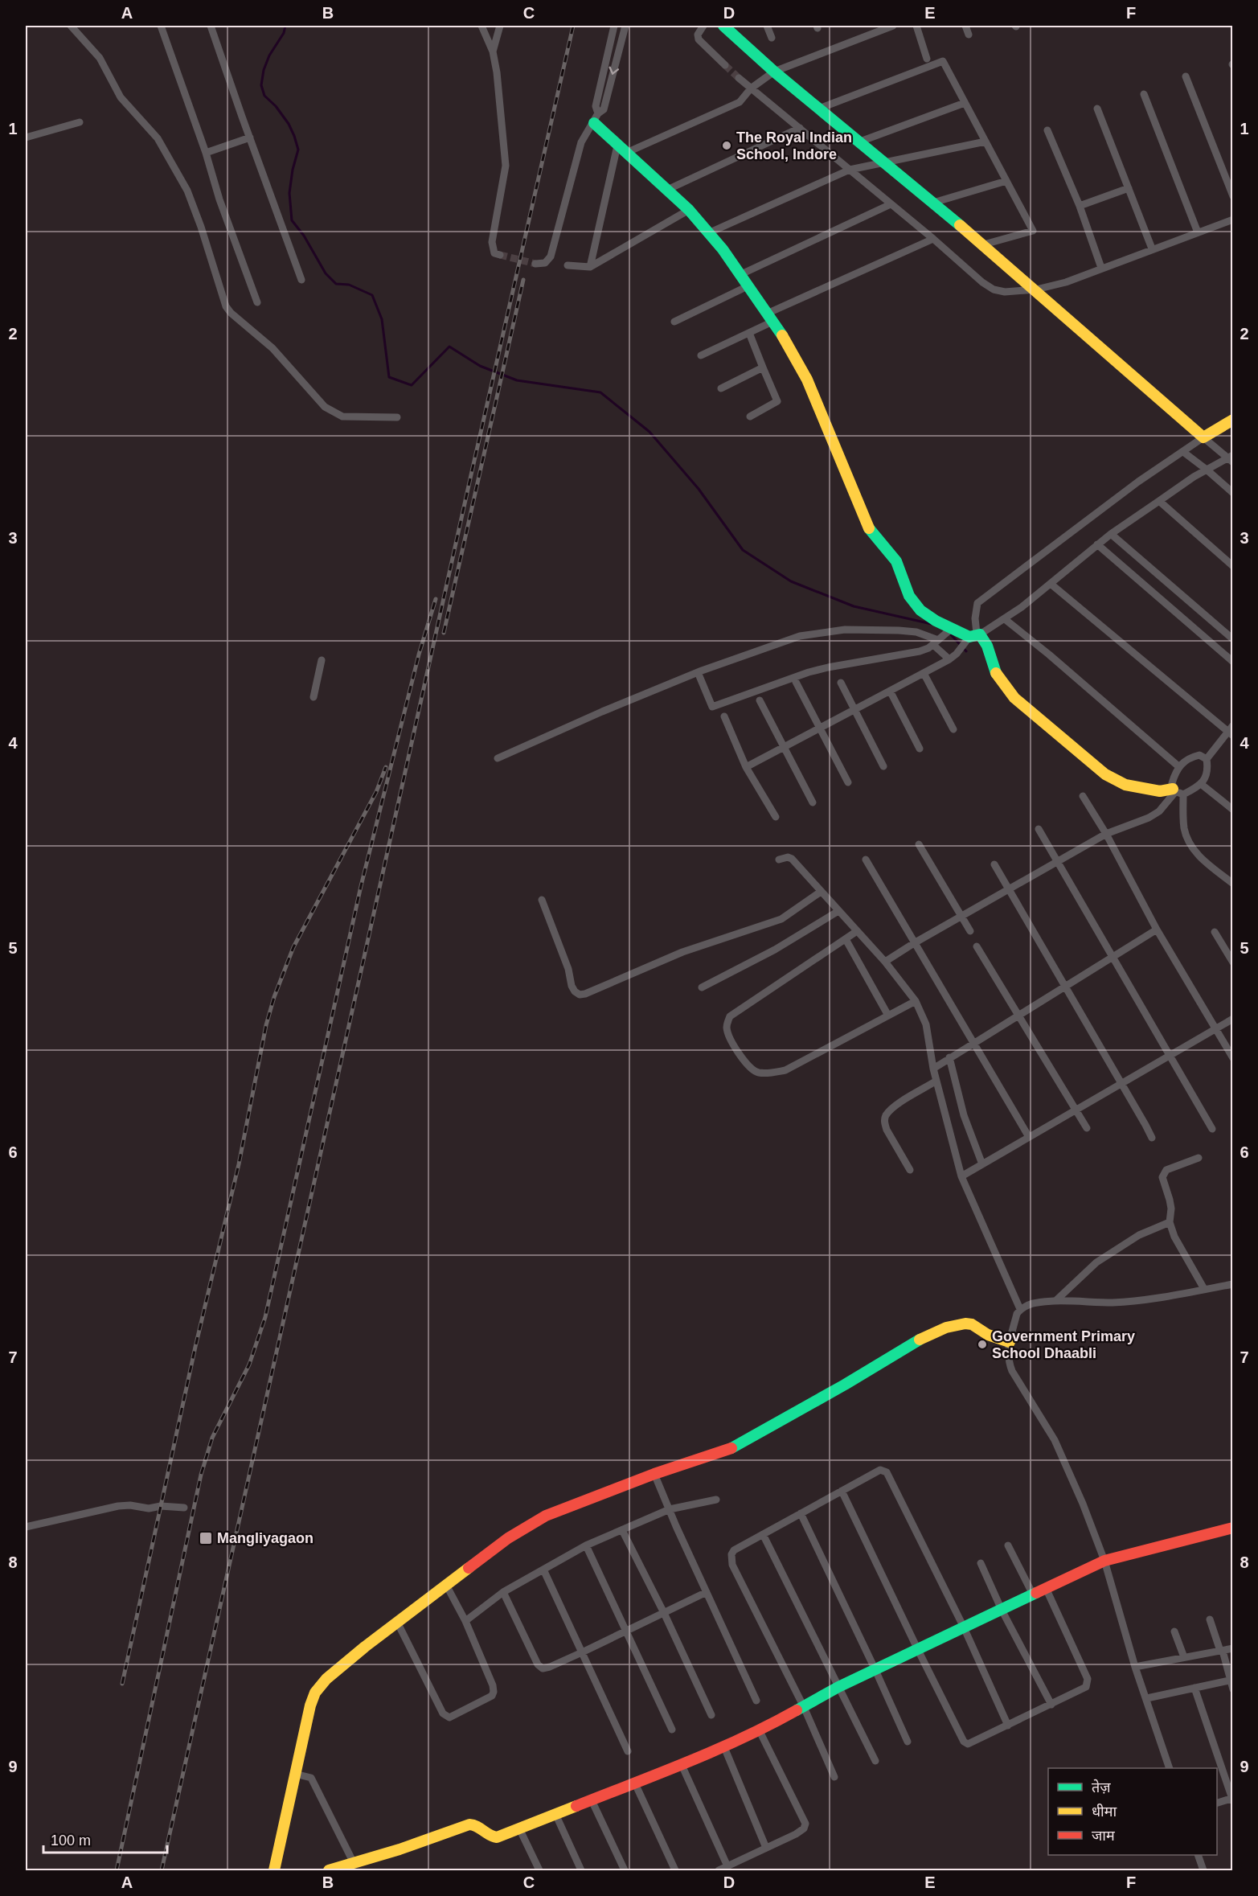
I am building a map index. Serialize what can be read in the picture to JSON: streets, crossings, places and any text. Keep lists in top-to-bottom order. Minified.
{"places":{"other":["The Royal Indian School, Indore","Government Primary School Dhaabli"],"transit":["Mangliyagaon"]},"legend":["तेज़","धीमा","जाम"],"scale_bar":"100 m","grid":{"columns":["A","B","C","D","E","F"],"rows":["1","2","3","4","5","6","7","8","9"]}}
